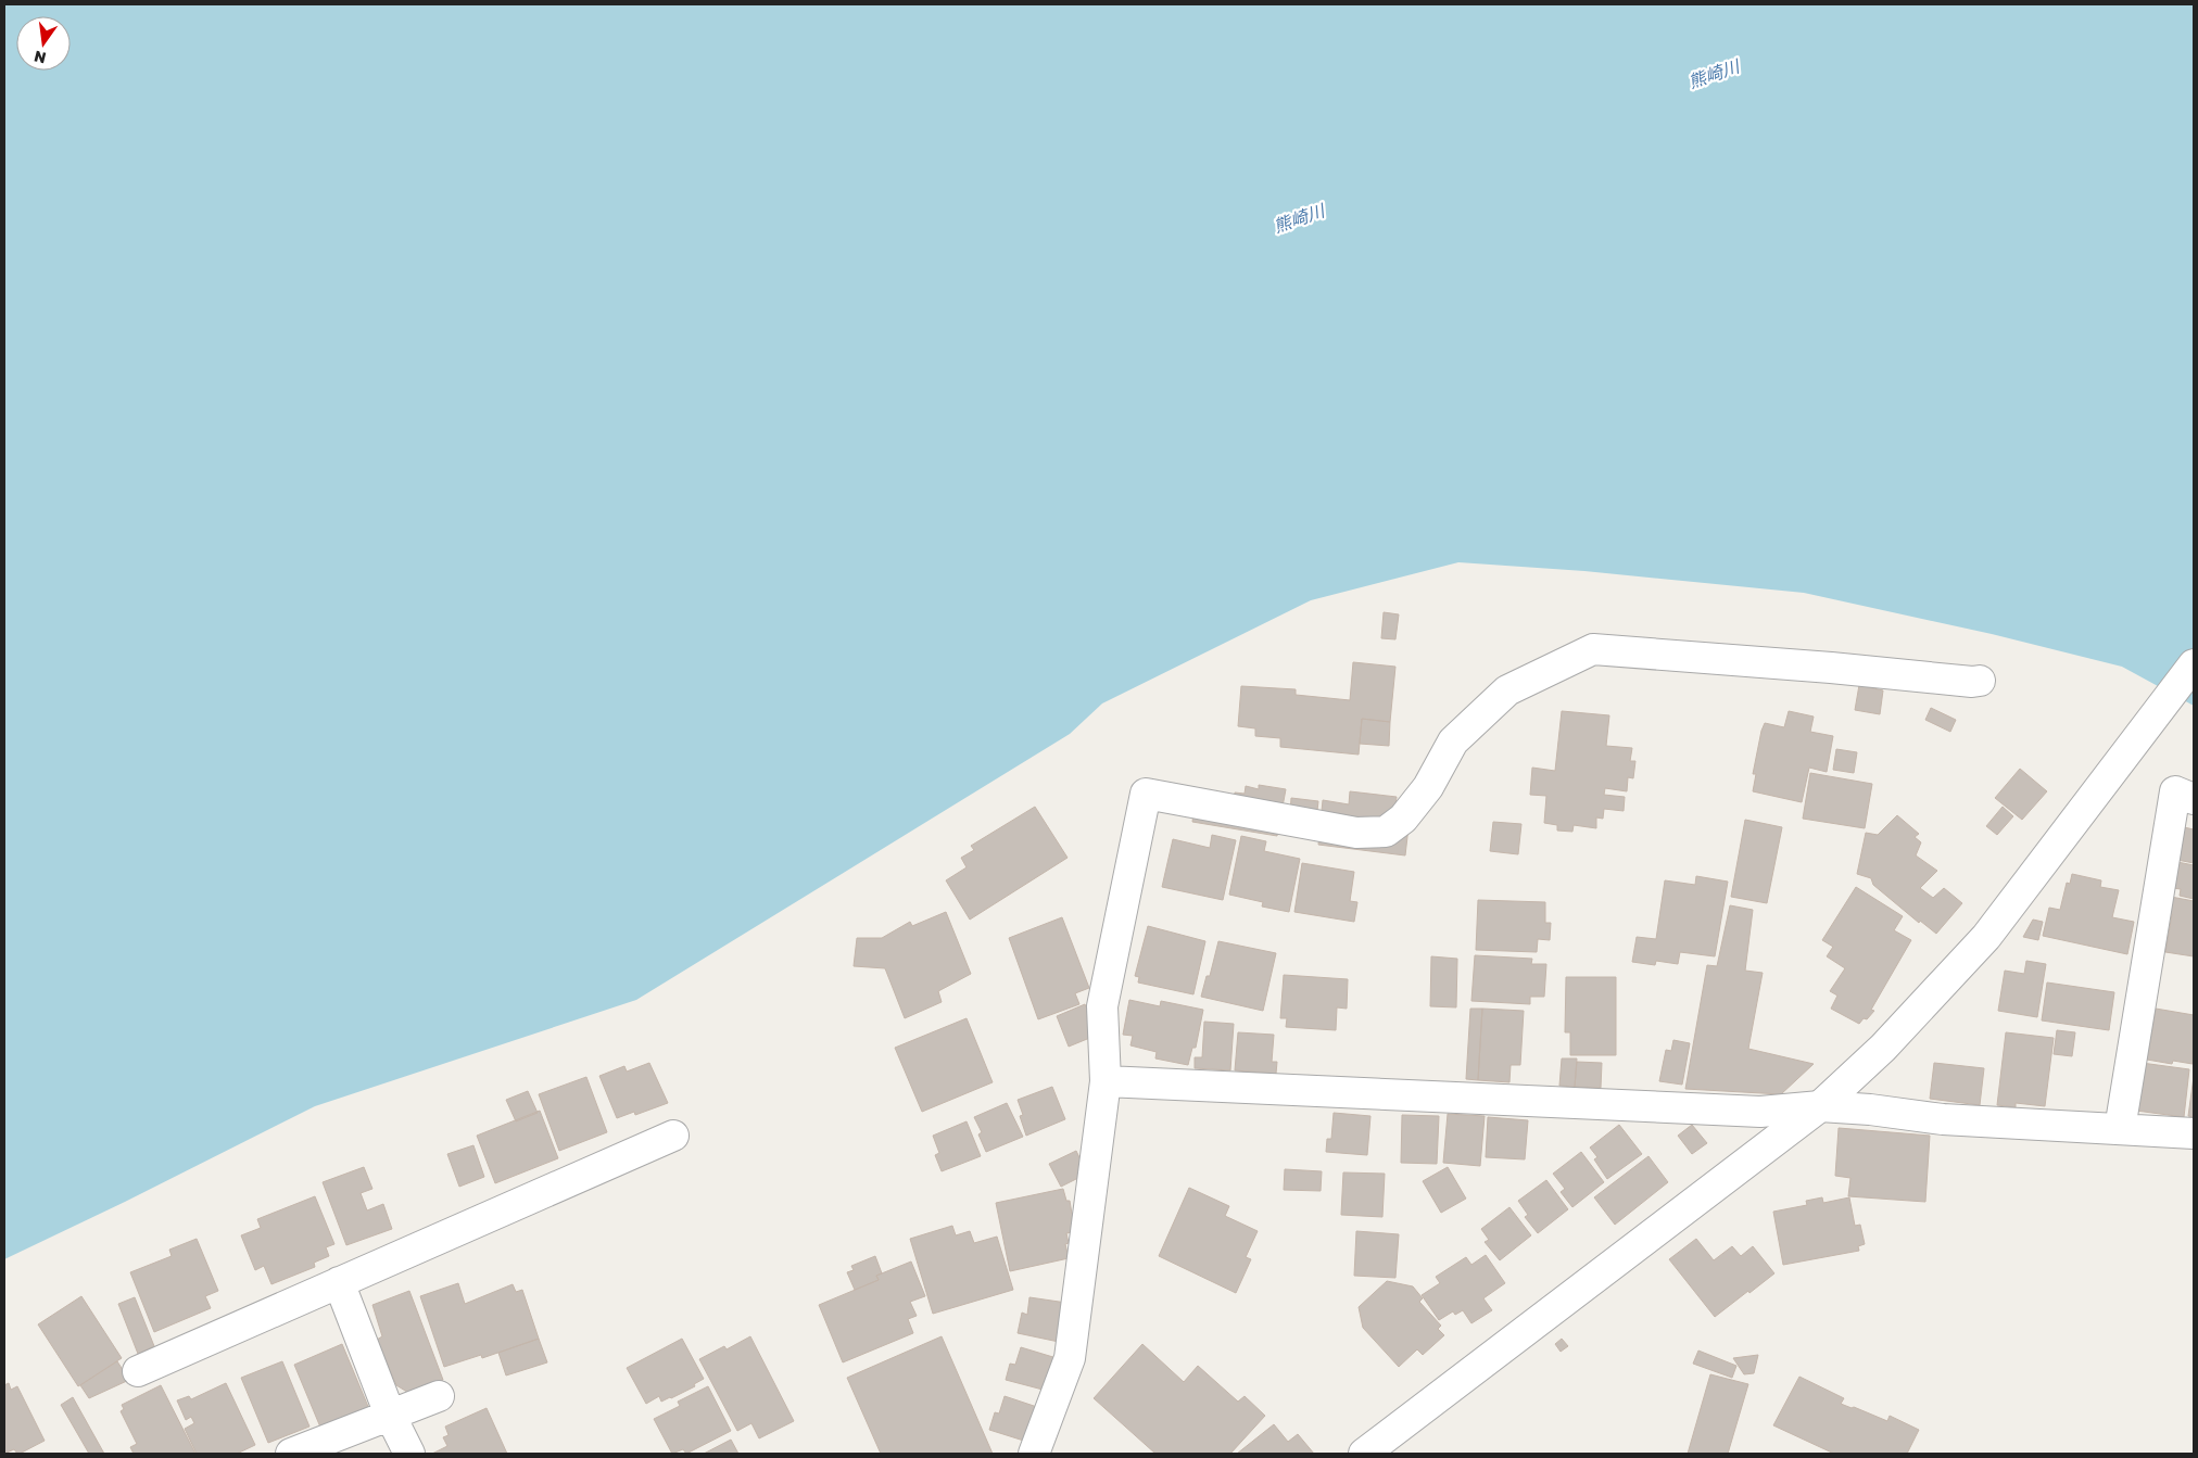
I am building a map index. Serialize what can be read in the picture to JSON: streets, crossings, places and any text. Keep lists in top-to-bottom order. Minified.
{"water":["熊崎川"],"north":"bottom"}
